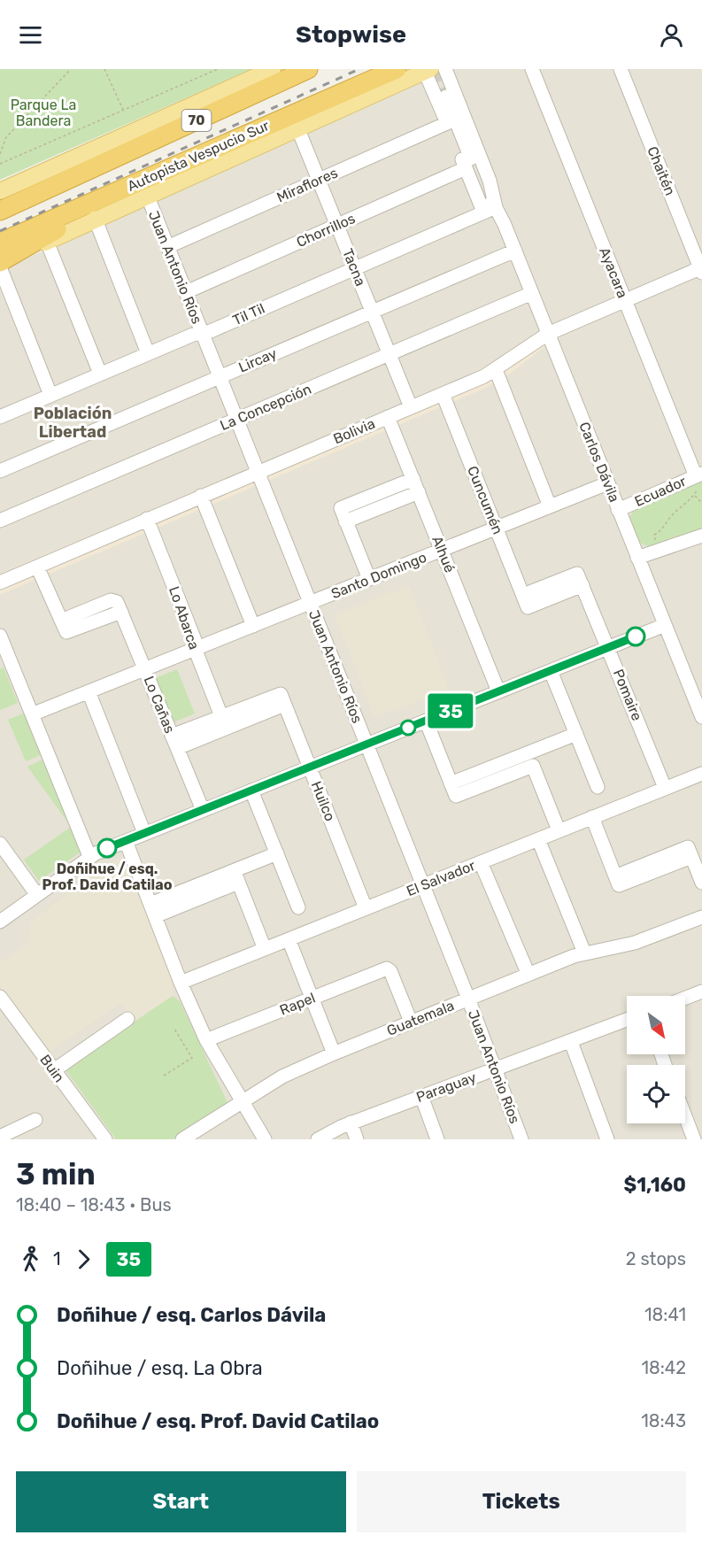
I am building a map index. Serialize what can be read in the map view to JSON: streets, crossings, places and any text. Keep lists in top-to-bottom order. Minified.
{"streets":{"highway":["70","Autopista Vespucio Sur"],"street":["Chaitén","Miraflores","Chorrillos","Juan Antonio Ríos","Tacna","Ayacara","Til Til","Lircay","La Concepción","Bolivia","Carlos Dávila","Ecuador","Cuncumén","Alhué","Santo Domingo","Lo Abarca","Pomaire","Lo Cañas","Huilco","El Salvador","Rapel","Guatemala","Buin","Paraguay"]},"crossings":[["Autopista Vespucio Sur","Juan Antonio Ríos"],["Chaitén","Bolivia"],["Miraflores","Juan Antonio Ríos"],["Miraflores","Tacna"],["Miraflores","Carlos Dávila"],["Chorrillos","Juan Antonio Ríos"],["Chorrillos","Tacna"],["Chorrillos","Carlos Dávila"],["Juan Antonio Ríos","Til Til"],["Juan Antonio Ríos","Lircay"],["Juan Antonio Ríos","La Concepción"],["Juan Antonio Ríos","Bolivia"],["Juan Antonio Ríos","Santo Domingo"],["Juan Antonio Ríos","El Salvador"],["Juan Antonio Ríos","Guatemala"],["Juan Antonio Ríos","Paraguay"],["Tacna","Til Til"],["Tacna","Lircay"],["Tacna","La Concepción"],["Tacna","Bolivia"],["Ayacara","Bolivia"],["Ayacara","Ecuador"],["Til Til","Carlos Dávila"],["Lircay","Carlos Dávila"],["La Concepción","Carlos Dávila"],["Bolivia","Carlos Dávila"],["Bolivia","Cuncumén"],["Bolivia","Alhué"],["Bolivia","Lo Abarca"],["Bolivia","Lo Cañas"],["Carlos Dávila","Ecuador"],["Carlos Dávila","Santo Domingo"],["Cuncumén","Santo Domingo"],["Cuncumén","Pomaire"],["Alhué","Santo Domingo"],["Santo Domingo","Lo Abarca"],["Santo Domingo","Lo Cañas"],["Pomaire","El Salvador"],["Huilco","El Salvador"],["Rapel","Guatemala"]],"districts":["Población Libertad"],"parks":["Parque La Bandera"],"places":["Doñihue / esq. Prof. David Catilao"],"lines":["bus line 35"],"north":"bottom right","page":{"header":"Stopwise","on_map":"35","heading":["3 min","18:40 – 18:43 · Bus","$1,160"],"legs":["1","35","2 stops"],"list":[{"name":"Doñihue / esq. Carlos Dávila","value":"18:41"},{"name":"Doñihue / esq. La Obra","value":"18:42"},{"name":"Doñihue / esq. Prof. David Catilao","value":"18:43"}],"buttons":["Start","Tickets"]}}
